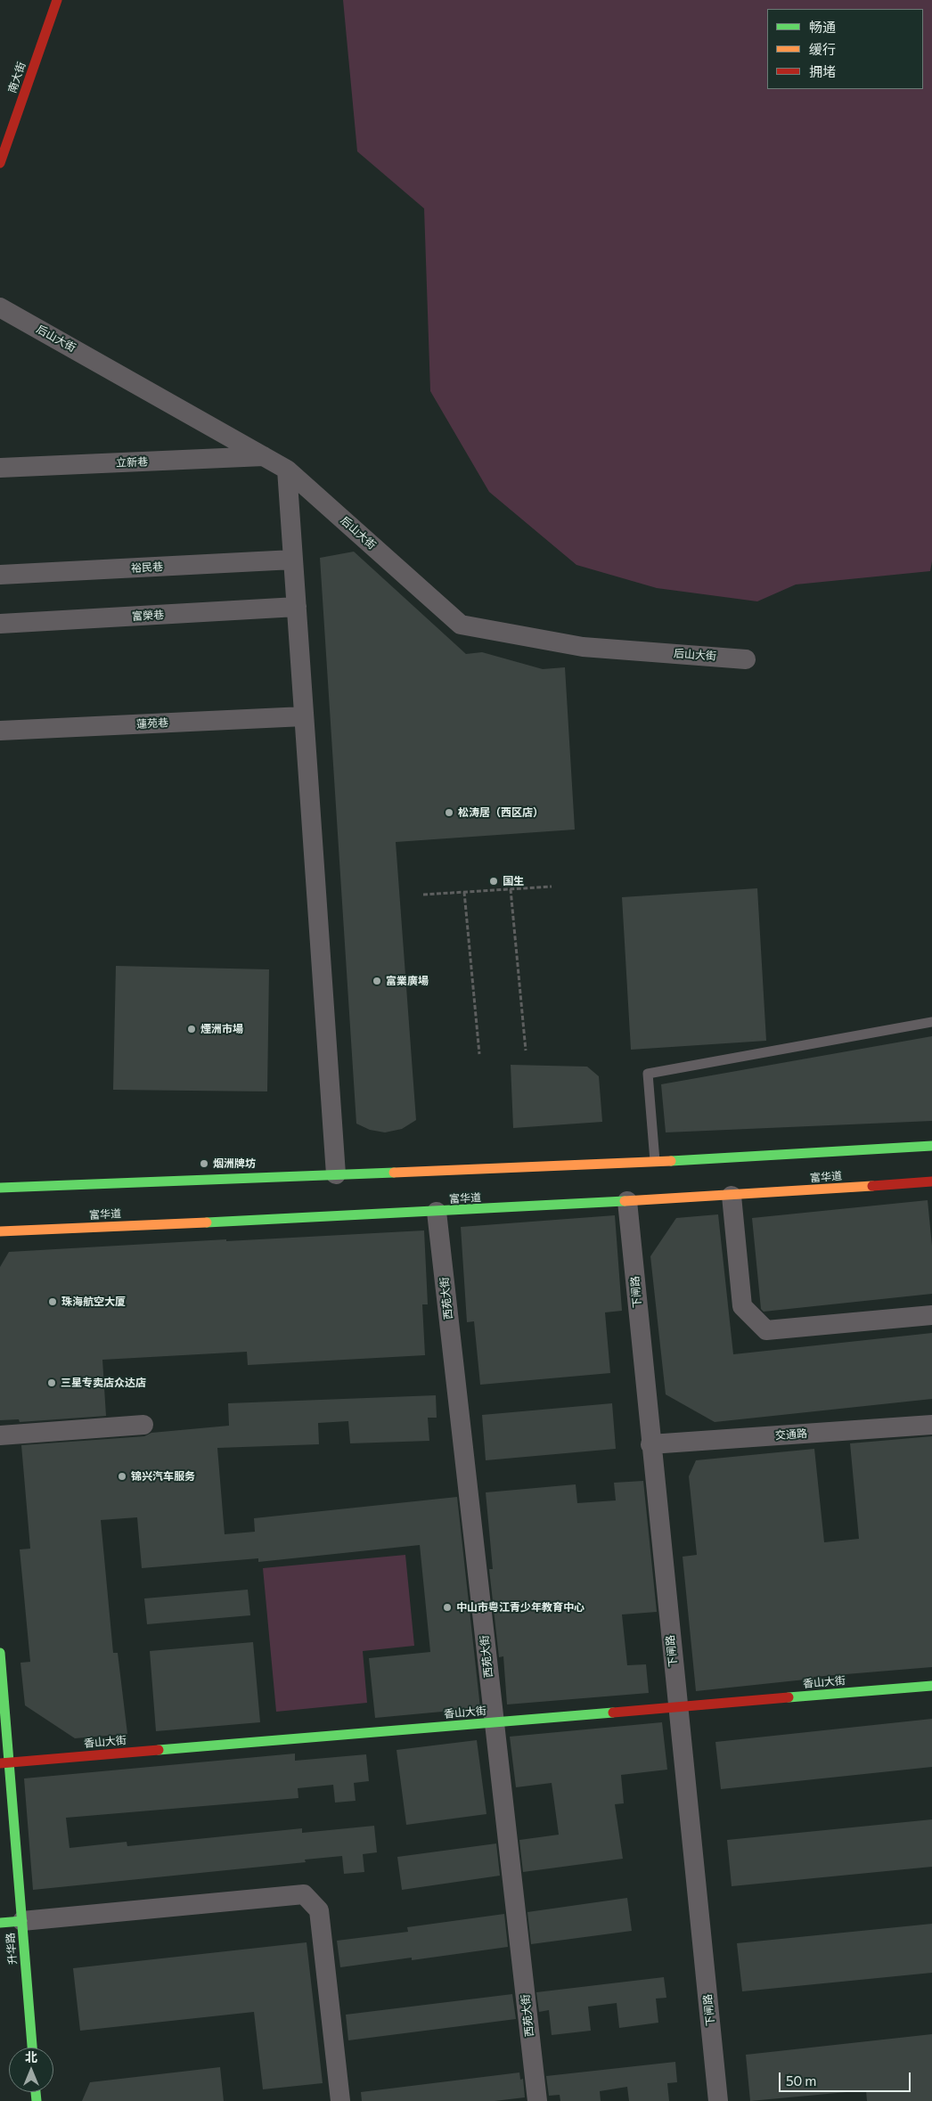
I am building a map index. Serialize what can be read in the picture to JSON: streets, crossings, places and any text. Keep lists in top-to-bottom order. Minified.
{"streets":{"main road":["南大街","富华道","香山大街","升华路"],"street":["后山大街","立新巷","裕民巷","富榮巷","蓮苑巷","下闸路","西苑大街","交通路"]},"crossings":[["后山大街","立新巷"],["富华道","下闸路"],["富华道","西苑大街"],["下闸路","交通路"],["下闸路","香山大街"],["西苑大街","香山大街"],["香山大街","升华路"]],"places":["松涛居（西区店）","国生","富業廣場","煙洲市場","烟洲牌坊","珠海航空大厦","三星专卖店众达店","锦兴汽车服务","中山市粤江青少年教育中心"],"legend":["畅通","缓行","拥堵"],"scale_bar":"50 m","north":"top"}
